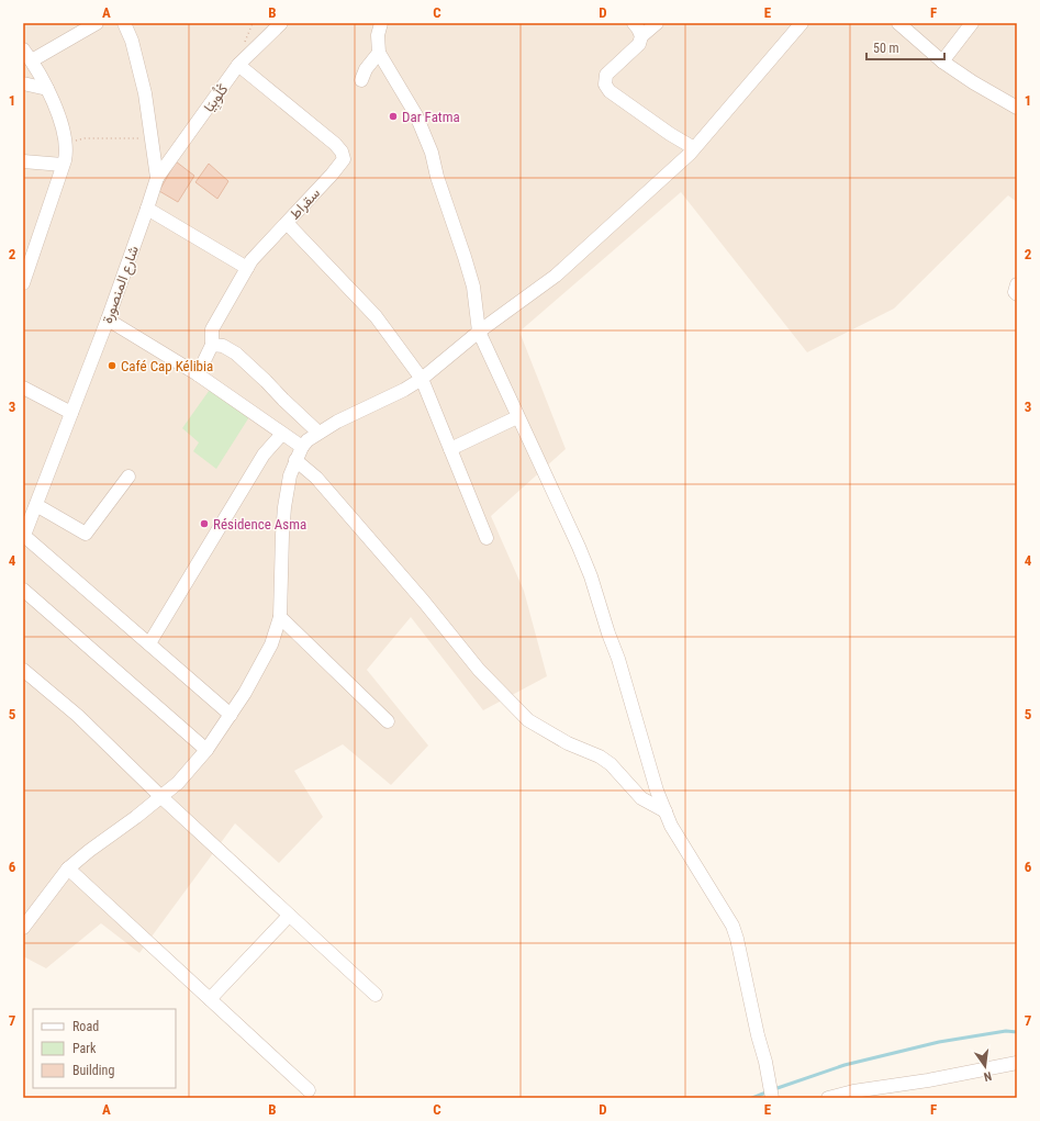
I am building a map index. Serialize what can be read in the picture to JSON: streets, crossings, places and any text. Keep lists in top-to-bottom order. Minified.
{"streets":{"street":["كْلُوبِيَا","سقراط","شارع المنصورة"]},"crossings":[["كْلُوبِيَا","سقراط"],["كْلُوبِيَا","شارع المنصورة"]],"places":["Dar Fatma","Café Cap Kélibia","Résidence Asma"],"legend":["Road","Park","Building"],"scale_bar":"50 m","north":"bottom","grid":{"columns":["A","B","C","D","E","F"],"rows":["1","2","3","4","5","6","7"]}}
